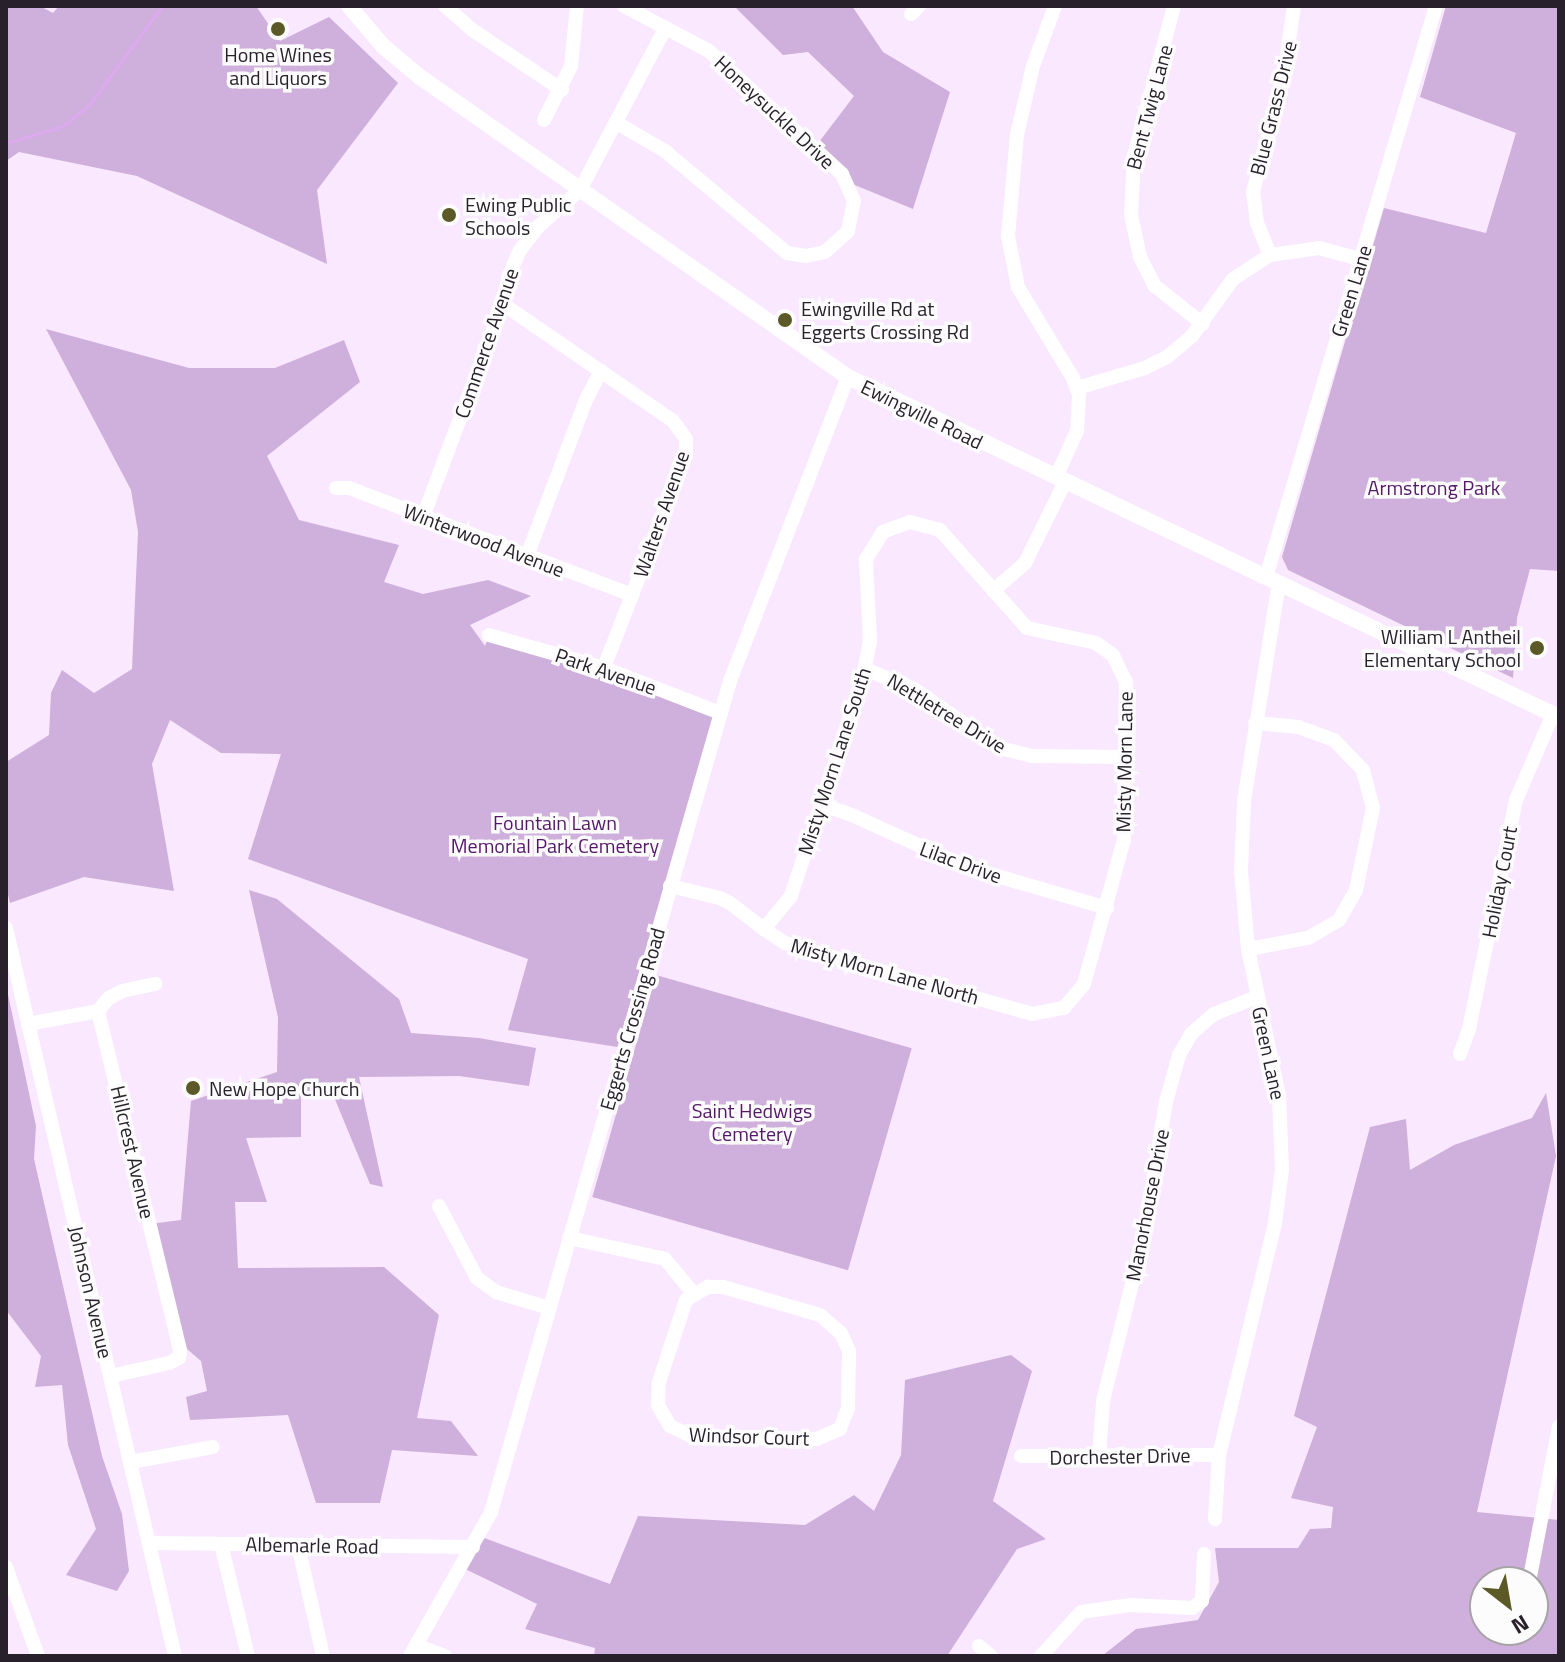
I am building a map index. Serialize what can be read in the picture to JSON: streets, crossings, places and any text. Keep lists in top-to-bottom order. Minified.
{"streets":{"main road":["Ewingville Road"],"street":["Bent Twig Lane","Blue Grass Drive","Honeysuckle Drive","Green Lane","Commerce Avenue","Walters Avenue","Winterwood Avenue","Park Avenue","Nettletree Drive","Misty Morn Lane South","Misty Morn Lane","Lilac Drive","Holiday Court","Misty Morn Lane North","Eggerts Crossing Road","Hillcrest Avenue","Manorhouse Drive","Johnson Avenue","Windsor Court","Dorchester Drive","Albemarle Road"]},"crossings":[["Green Lane","Ewingville Road"],["Green Lane","Manorhouse Drive"],["Green Lane","Dorchester Drive"],["Commerce Avenue","Ewingville Road"],["Commerce Avenue","Walters Avenue"],["Commerce Avenue","Winterwood Avenue"],["Ewingville Road","Holiday Court"],["Ewingville Road","Eggerts Crossing Road"],["Walters Avenue","Winterwood Avenue"],["Walters Avenue","Park Avenue"],["Park Avenue","Eggerts Crossing Road"],["Nettletree Drive","Misty Morn Lane South"],["Nettletree Drive","Misty Morn Lane"],["Misty Morn Lane South","Misty Morn Lane"],["Misty Morn Lane South","Lilac Drive"],["Misty Morn Lane South","Misty Morn Lane North"],["Misty Morn Lane","Lilac Drive"],["Misty Morn Lane","Misty Morn Lane North"],["Misty Morn Lane North","Eggerts Crossing Road"],["Eggerts Crossing Road","Albemarle Road"],["Hillcrest Avenue","Johnson Avenue"],["Manorhouse Drive","Dorchester Drive"],["Johnson Avenue","Albemarle Road"]],"parks":["Armstrong Park","Fountain Lawn Memorial Park Cemetery","Saint Hedwigs Cemetery"],"places":["Home Wines and Liquors","Ewing Public Schools","Ewingville Rd at Eggerts Crossing Rd","William L Antheil Elementary School","New Hope Church"],"north":"bottom right"}
